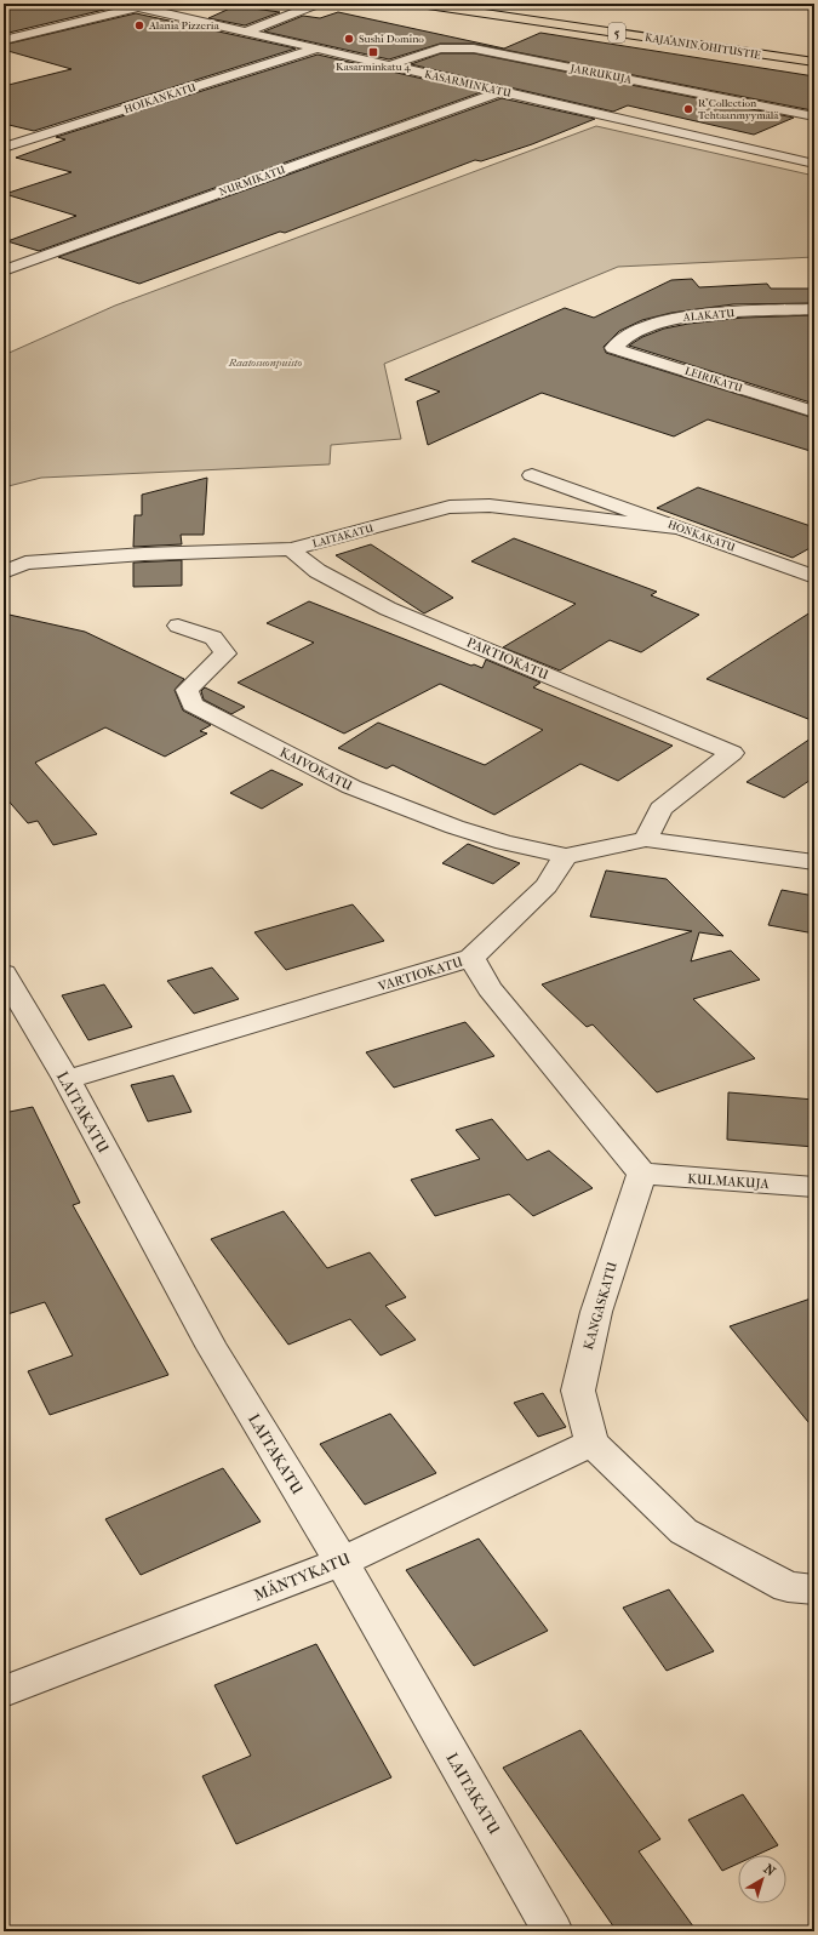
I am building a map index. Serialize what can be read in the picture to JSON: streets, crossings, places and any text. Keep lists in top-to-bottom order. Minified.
{"streets":{"highway":["5","KAJAANIN OHITUSTIE"],"street":["JARRUKUJA","KASARMINKATU","HOIKANKATU","NURMIKATU","ALAKATU","LEIRIKATU","LAITAKATU","HONKAKATU","PARTIOKATU","KAIVOKATU","VARTIOKATU","KULMAKUJA","KANGASKATU","MÄNTYKATU"]},"crossings":[["JARRUKUJA","KASARMINKATU"],["KASARMINKATU","HOIKANKATU"],["KASARMINKATU","NURMIKATU"],["ALAKATU","LEIRIKATU"],["LAITAKATU","HONKAKATU"],["LAITAKATU","PARTIOKATU"],["LAITAKATU","VARTIOKATU"],["LAITAKATU","MÄNTYKATU"],["KAIVOKATU","VARTIOKATU"],["KULMAKUJA","KANGASKATU"],["KANGASKATU","MÄNTYKATU"]],"parks":["Raatosuonpuisto"],"places":{"other":["Alania Pizzeria","Sushi Domino","R-Collection Tehtaanmyymälä"],"transit":["Kasarminkatu 4"]},"north":"top right"}
